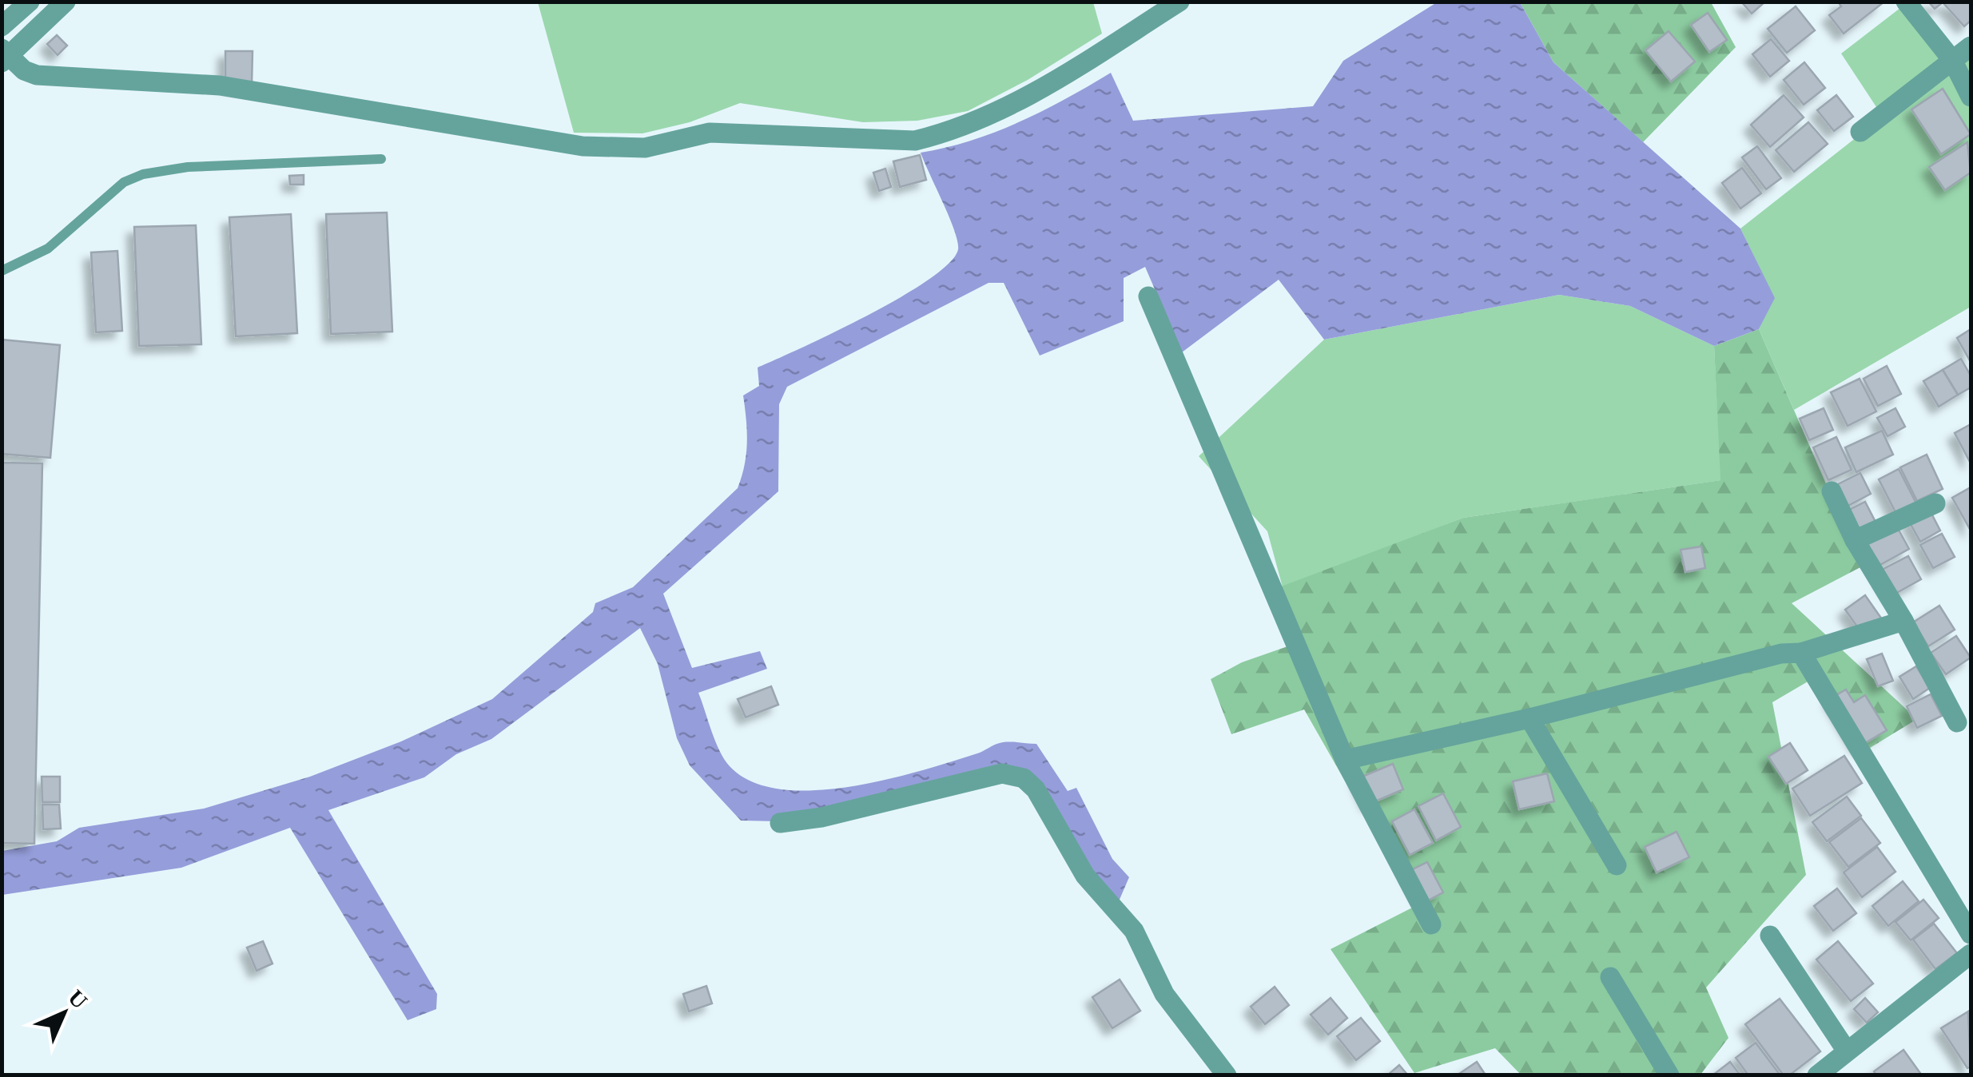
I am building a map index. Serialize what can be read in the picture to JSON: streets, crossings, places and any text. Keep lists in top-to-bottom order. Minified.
{"north":"top right"}
